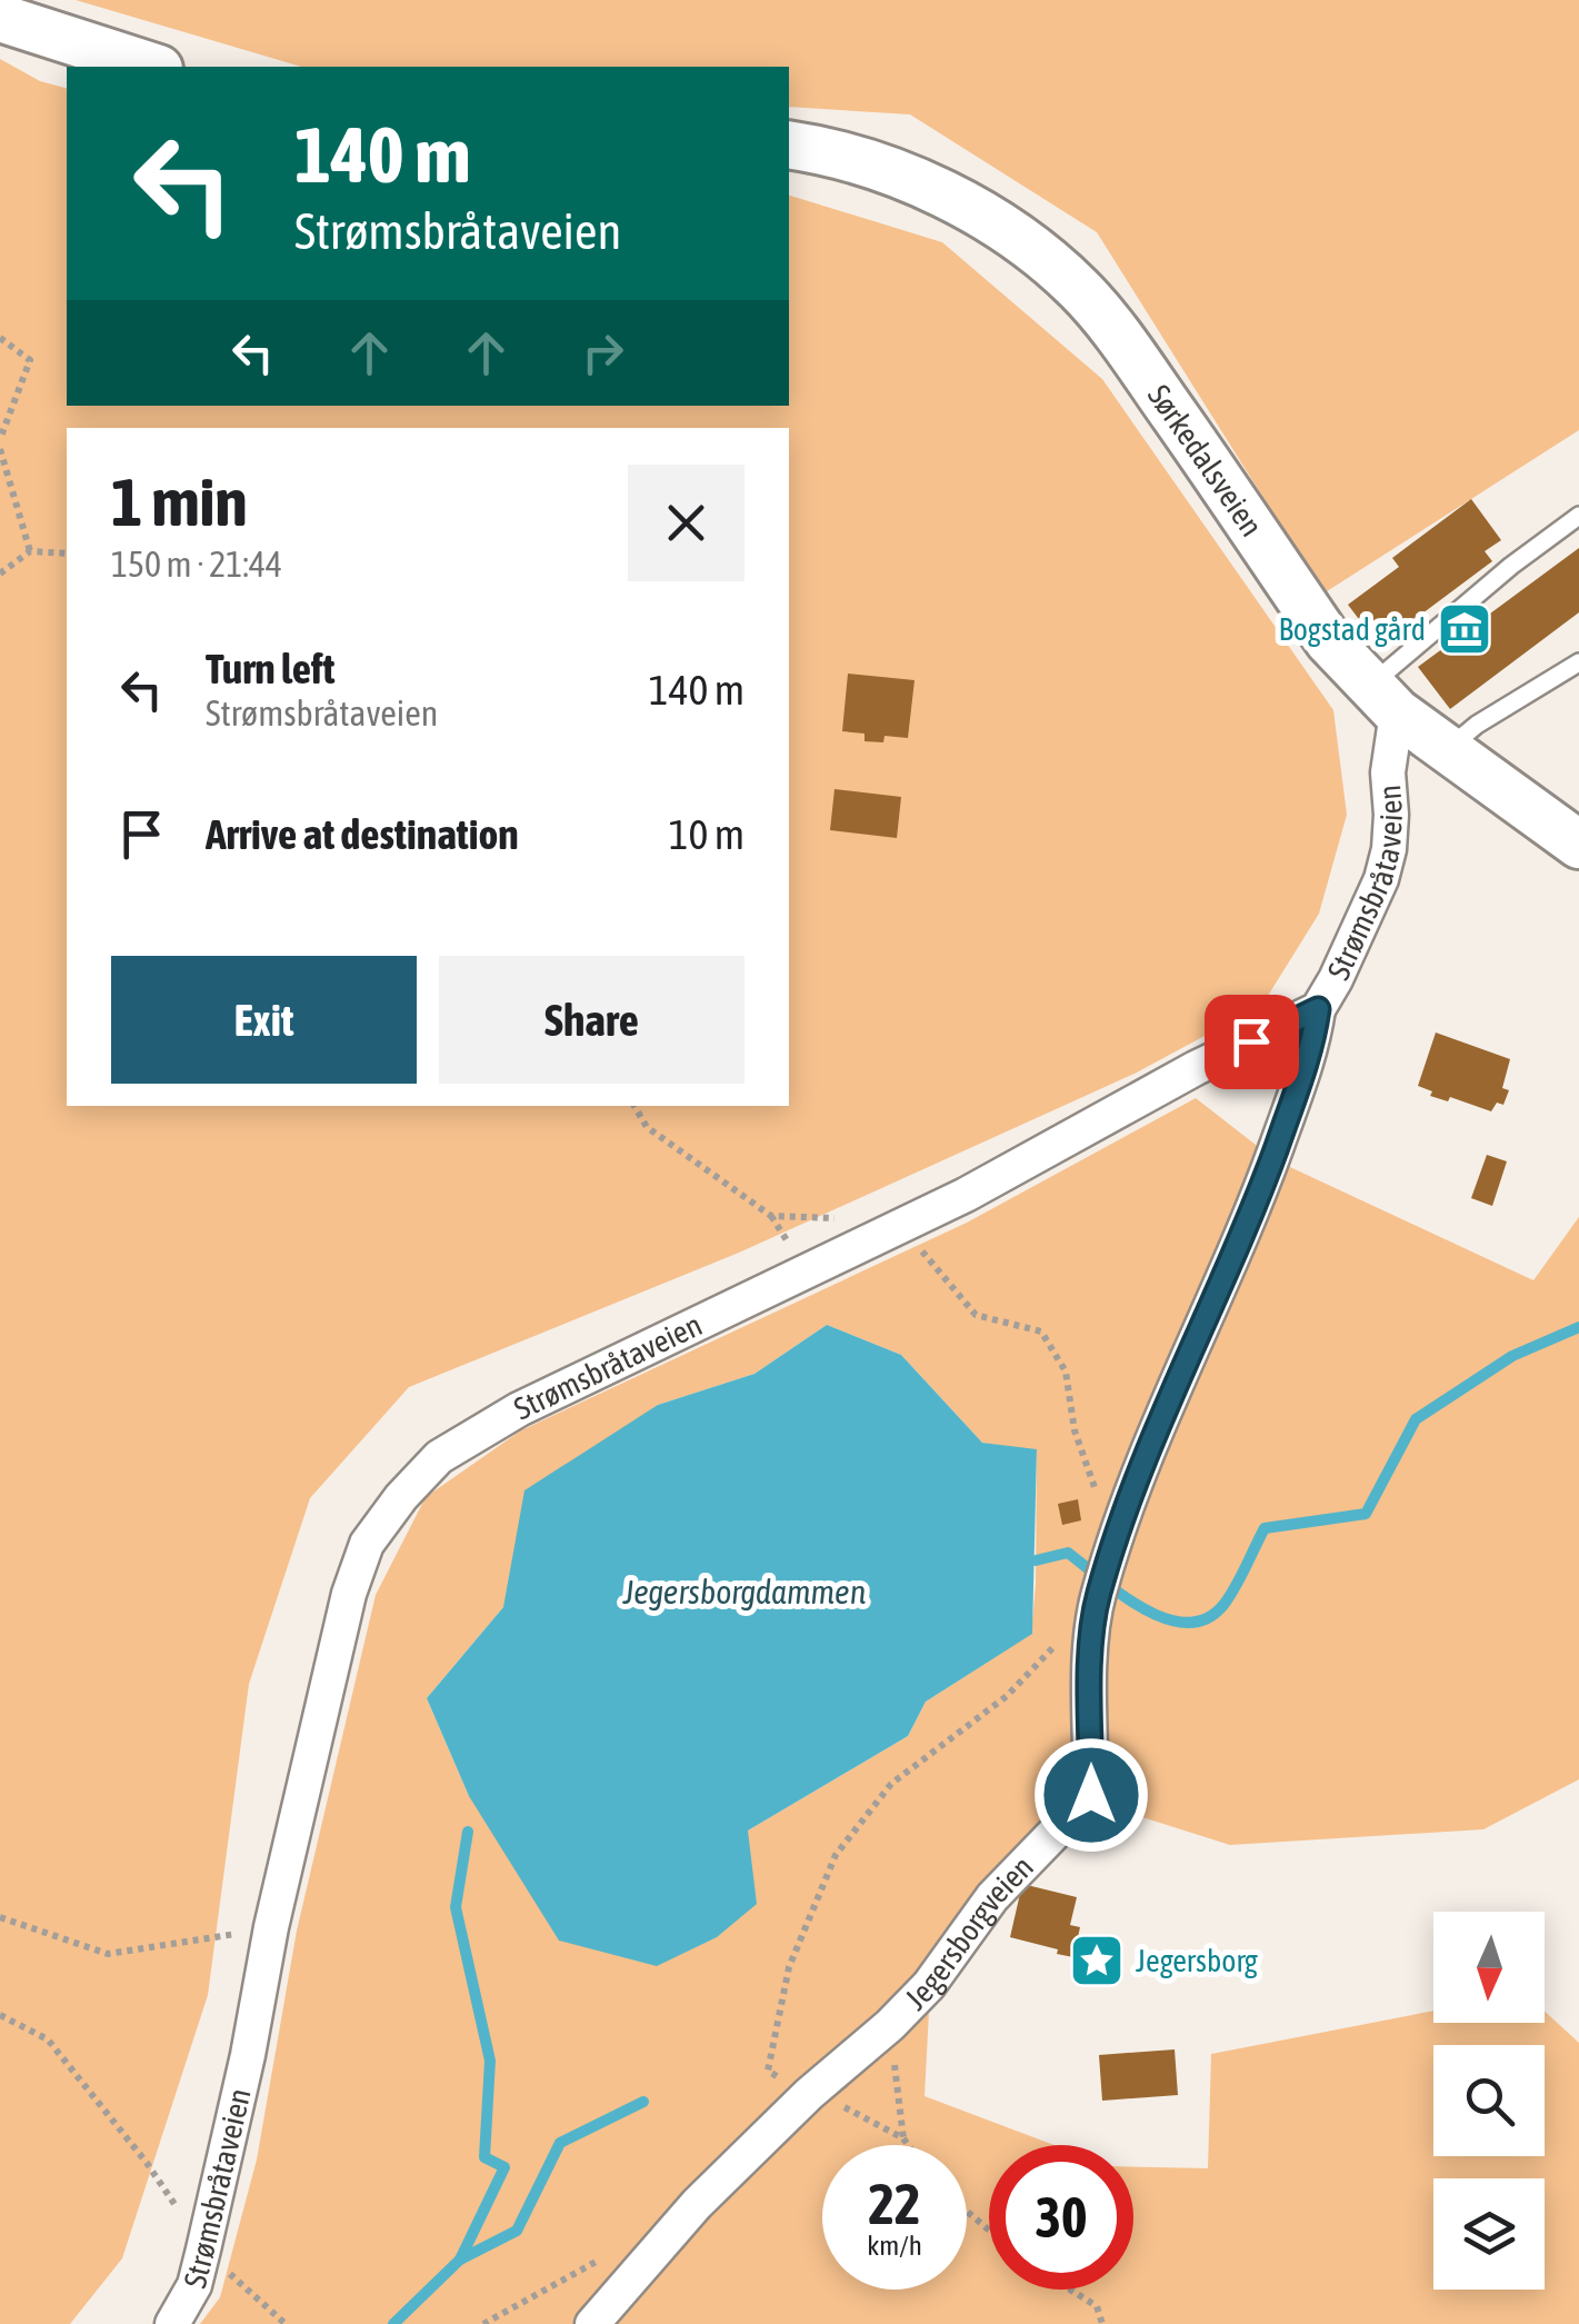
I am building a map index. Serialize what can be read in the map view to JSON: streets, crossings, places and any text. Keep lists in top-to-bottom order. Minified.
{"streets":{"street":["Sørkedalsveien","Strømsbråtaveien","Jegersborgveien"]},"crossings":[["Sørkedalsveien","Strømsbråtaveien"],["Strømsbråtaveien","Jegersborgveien"]],"water":["Jegersborgdammen"],"places":{"museum":["Bogstad gård"],"place":["Jegersborg"]},"north":"bottom","page":{"turn":["140 m","Strømsbråtaveien"],"heading":["1 min","150 m · 21:44"],"list":[{"name":"Turn left","note":"Strømsbråtaveien","value":"140 m"},{"name":"Arrive at destination","value":"10 m"}],"buttons":["Exit","Share"],"speed":"22 km/h","limit":"30"}}
